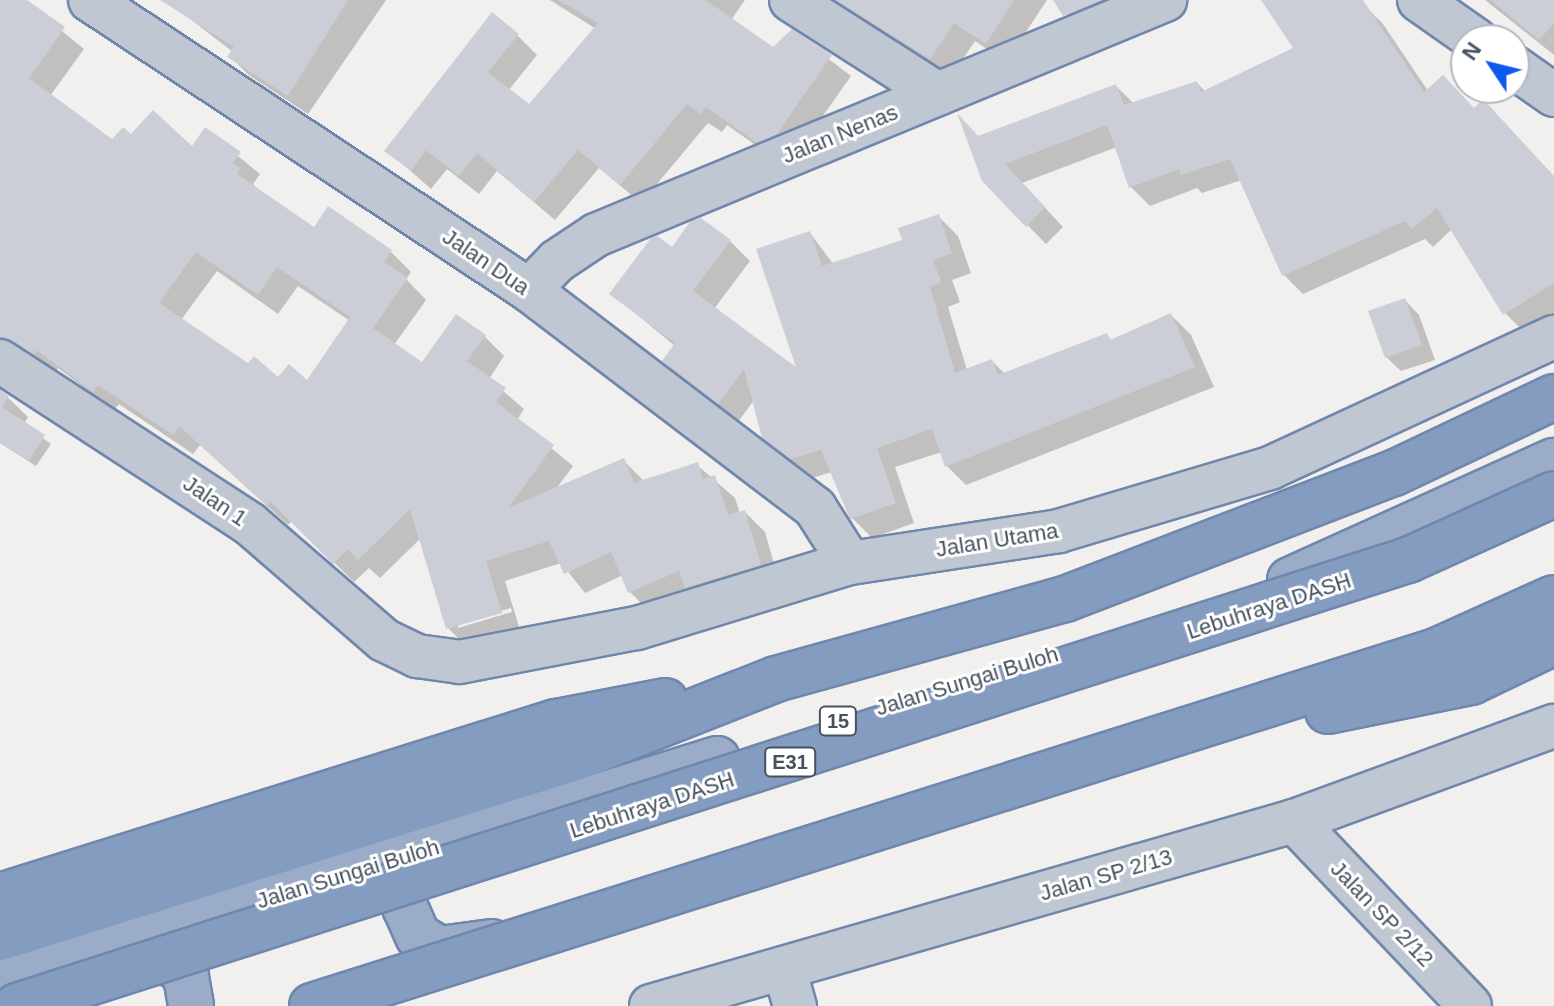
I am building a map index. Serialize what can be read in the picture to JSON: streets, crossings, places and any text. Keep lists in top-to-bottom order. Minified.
{"streets":{"highway":["Lebuhraya DASH","Jalan Sungai Buloh","15","E31"],"street":["Jalan Nenas","Jalan Dua","Jalan 1","Jalan Utama","Jalan SP 2/13","Jalan SP 2/12"]},"crossings":[["Jalan Nenas","Jalan Dua"],["Jalan Dua","Jalan Utama"],["Jalan 1","Jalan Utama"],["Jalan SP 2/13","Jalan SP 2/12"]],"north":"top left"}
